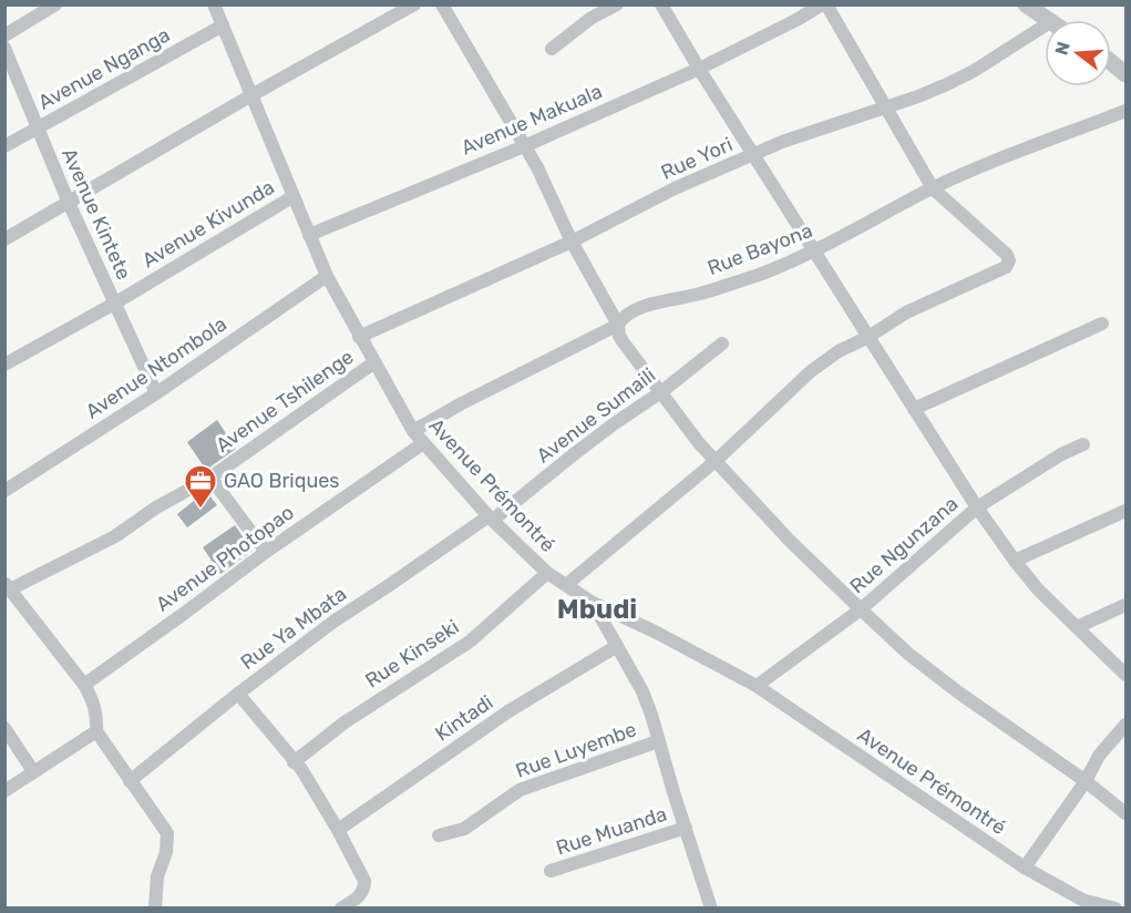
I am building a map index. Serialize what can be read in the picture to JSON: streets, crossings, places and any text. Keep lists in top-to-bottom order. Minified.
{"streets":{"street":["Avenue Nganga","Avenue Makuala","Rue Yori","Avenue Kintete","Avenue Kivunda","Rue Bayona","Avenue Ntombola","Avenue Tshilenge","Avenue Sumaili","Avenue Prémontré","Rue Ngunzana","Avenue Photopao","Rue Ya Mbata","Rue Kinseki","Kintadi","Rue Luyembe","Rue Muanda"]},"crossings":[["Avenue Nganga","Avenue Kintete"],["Avenue Nganga","Avenue Prémontré"],["Avenue Makuala","Avenue Prémontré"],["Rue Yori","Avenue Prémontré"],["Avenue Kintete","Avenue Kivunda"],["Avenue Kintete","Avenue Ntombola"],["Avenue Kivunda","Avenue Prémontré"],["Rue Bayona","Avenue Prémontré"],["Avenue Ntombola","Avenue Prémontré"],["Avenue Tshilenge","Avenue Prémontré"],["Avenue Sumaili","Avenue Prémontré"],["Avenue Sumaili","Rue Ya Mbata"],["Avenue Prémontré","Rue Ngunzana"],["Avenue Prémontré","Avenue Photopao"],["Avenue Prémontré","Rue Ya Mbata"],["Avenue Prémontré","Rue Kinseki"]],"districts":["Mbudi"],"places":{"office":["GAO Briques"]},"north":"left"}
